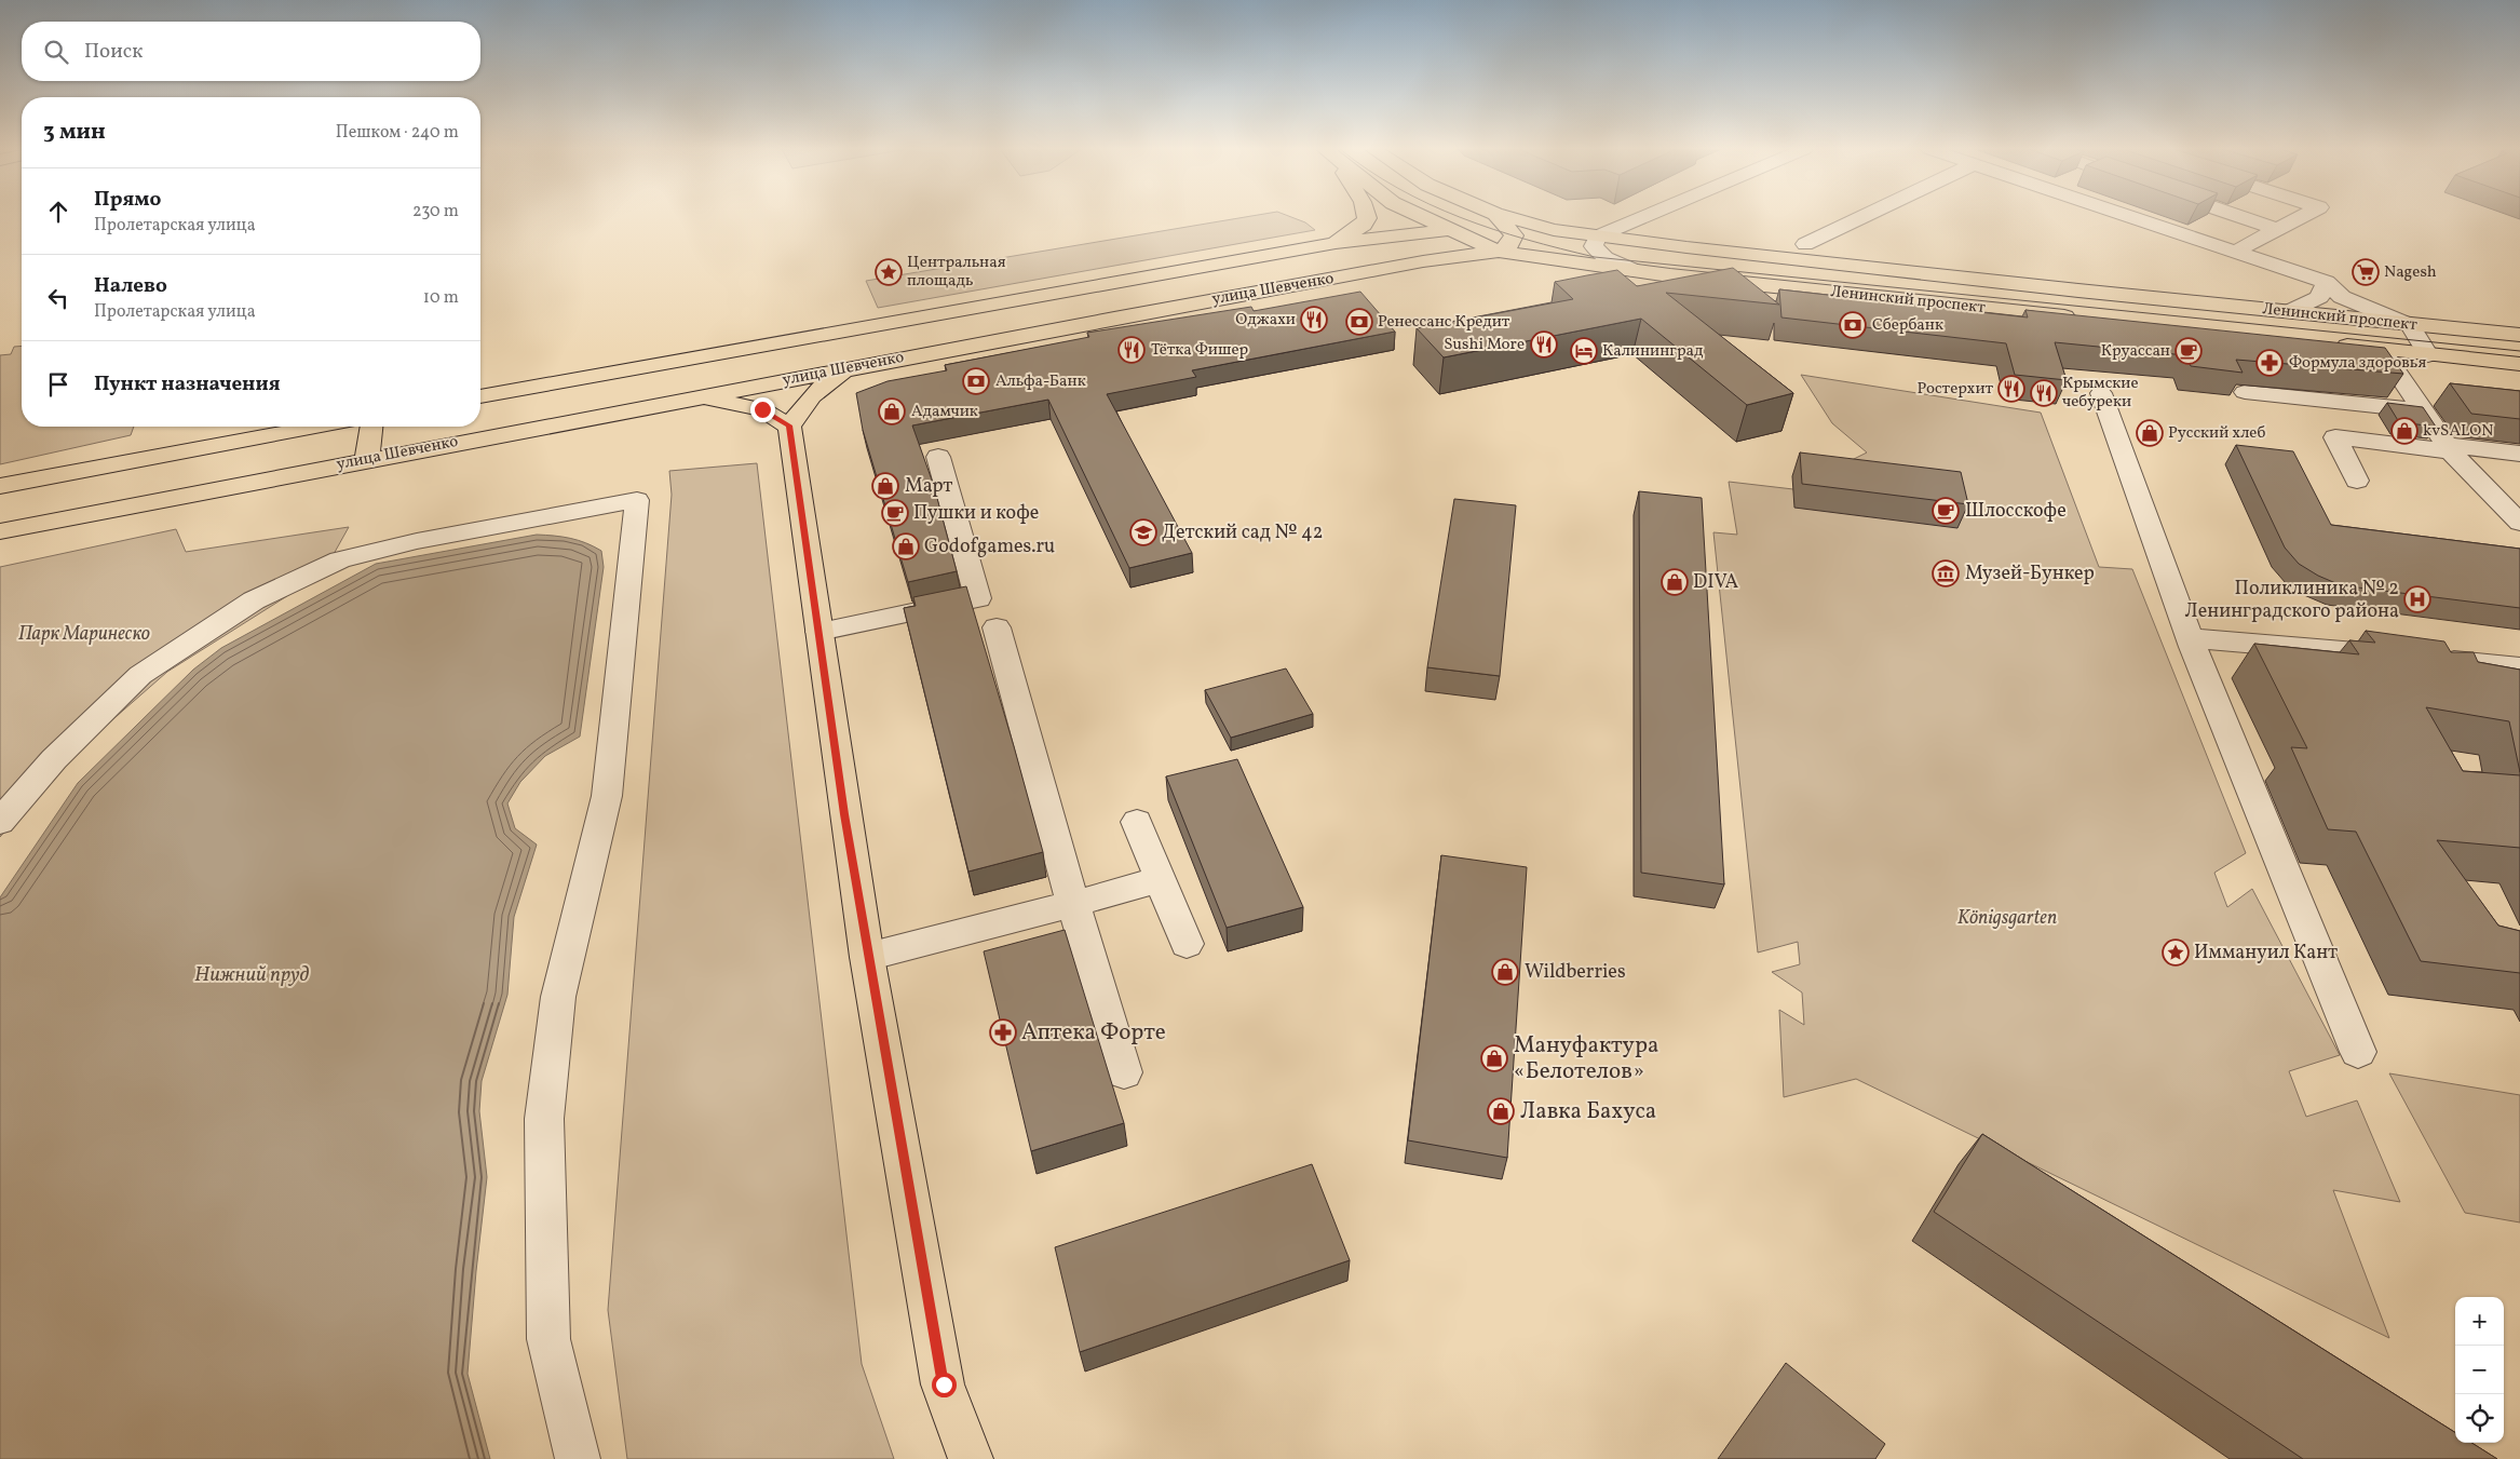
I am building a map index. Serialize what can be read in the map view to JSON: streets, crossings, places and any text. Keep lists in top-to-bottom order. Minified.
{"streets":{"main road":["улица Шевченко","Ленинский проспект"]},"crossings":[["улица Шевченко","Ленинский проспект"]],"water":["Нижний пруд"],"parks":["Парк Маринеско","Königsgarten"],"places":{"place":["Центральная площадь","Иммануил Кант"],"supermarket":["Nagesh"],"restaurant":["Оджахи","Sushi More","Тётка Фишер","Ростерхит","Крымские чебуреки"],"bank":["Ренессанс Кредит","Сбербанк","Альфа-Банк"],"hotel":["Калининград"],"cafe":["Круассан","Шлосскофе","Пушки и кофе"],"pharmacy":["Формула здоровья","Аптека Форте"],"shop":["Адамчик","kvSALON","Русский хлеб","Март","Godofgames.ru","DIVA","Wildberries","Мануфактура «Белотелов»","Лавка Бахуса"],"school or university":["Детский сад № 42"],"museum":["Музей-Бункер"],"hospital":["Поликлиника № 2 Ленинградского района"]},"page":{"search":"Поиск","heading":["3 мин","Пешком · 240 m"],"list":[["Прямо","Пролетарская улица","230 m"],["Налево","Пролетарская улица","10 m"],"Пункт назначения"],"map_buttons":["+","−"]}}
